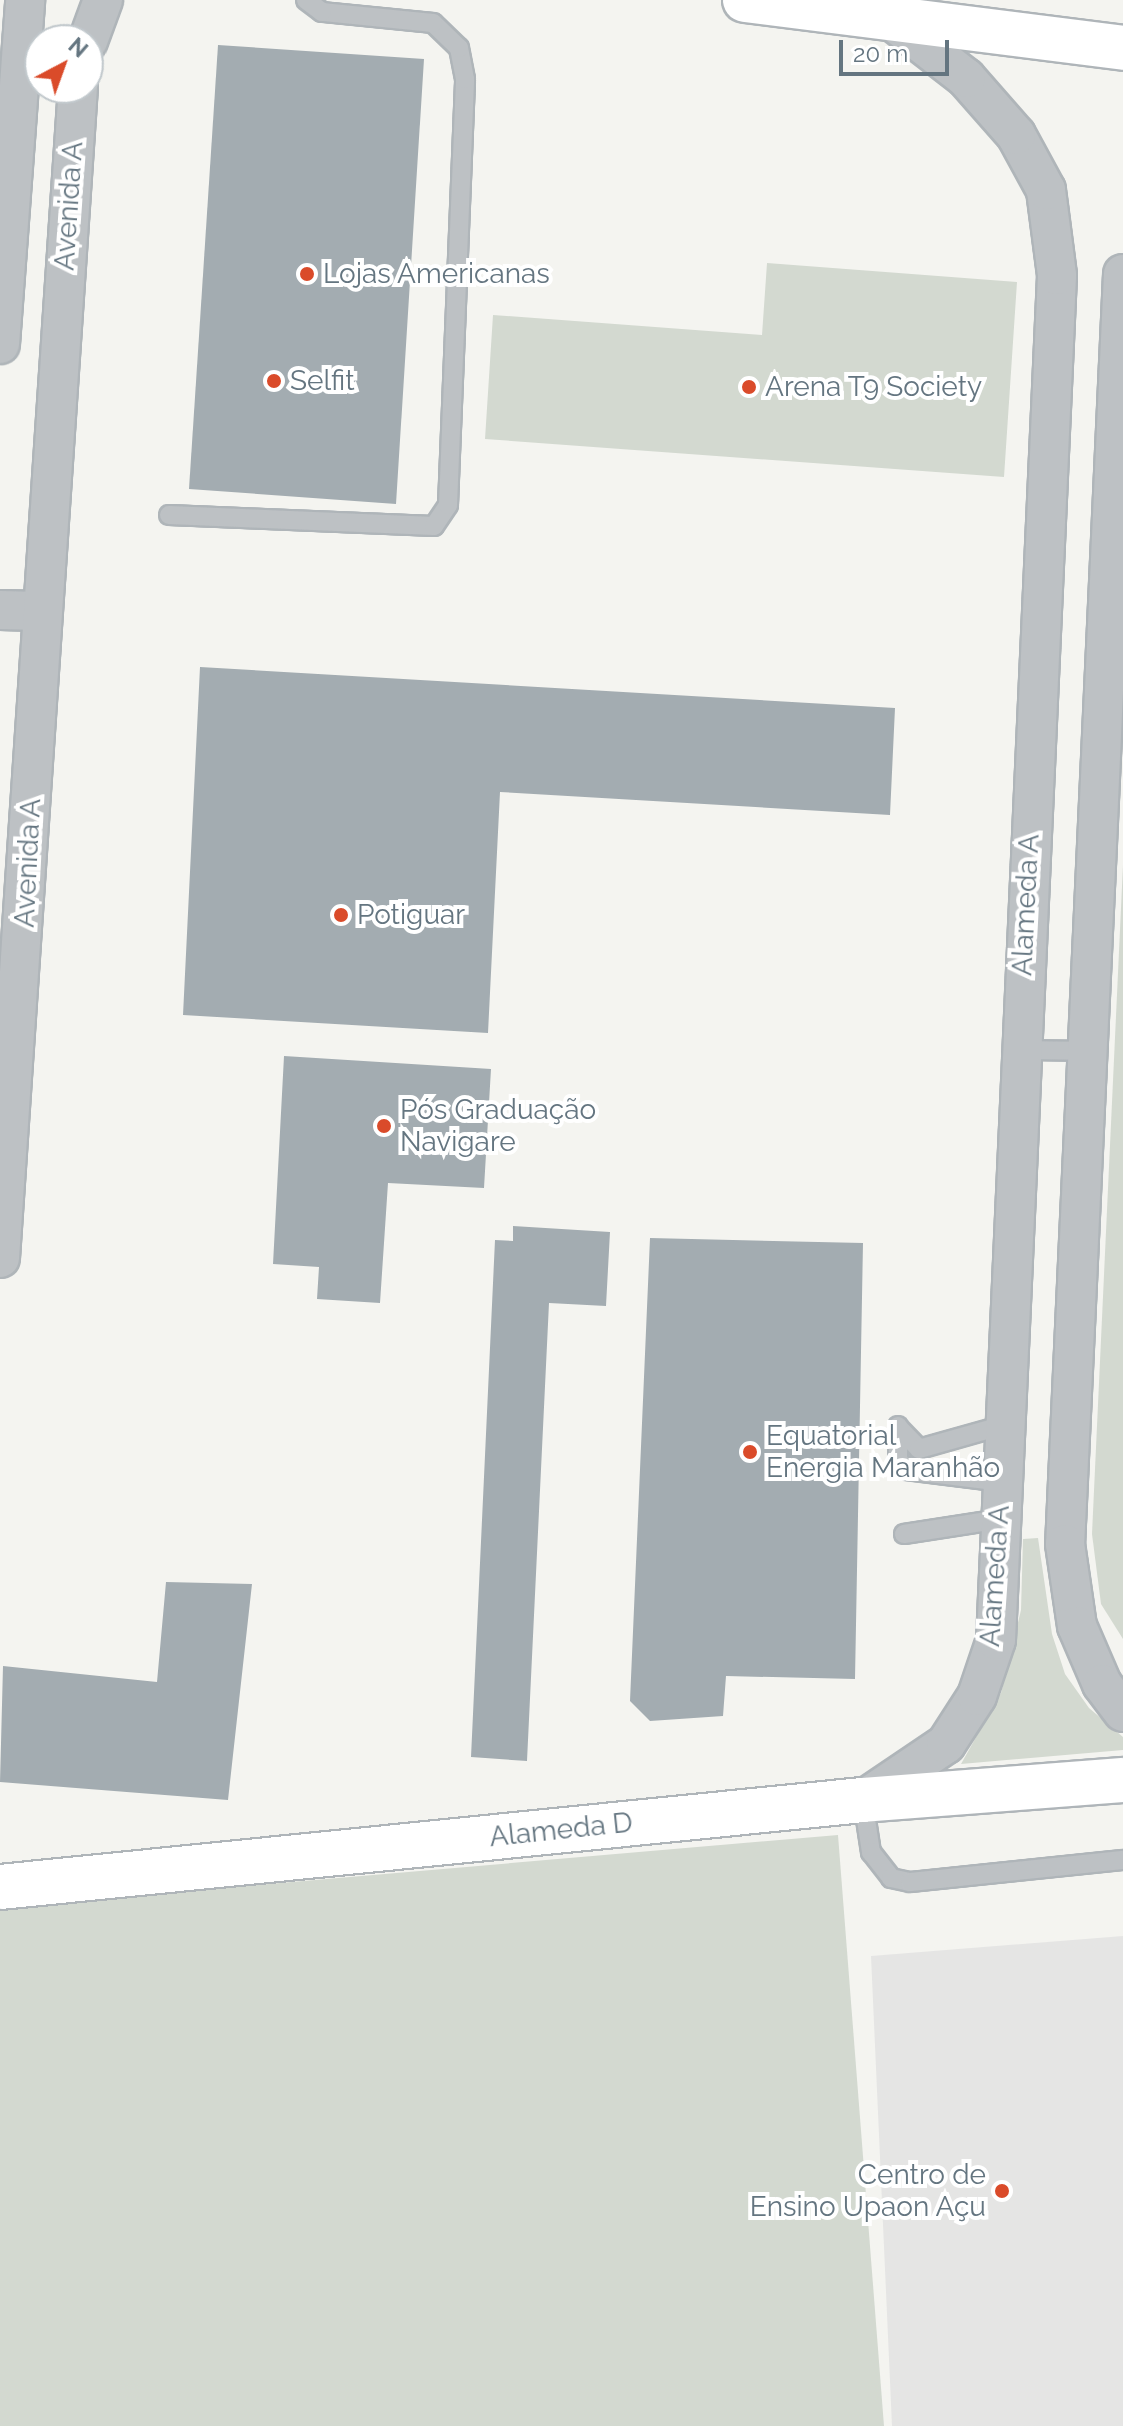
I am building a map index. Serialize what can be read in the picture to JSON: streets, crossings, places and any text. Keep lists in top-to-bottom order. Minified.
{"streets":{"street":["Avenida A","Alameda A","Alameda D"]},"crossings":[["Alameda A","Alameda D"]],"places":["Lojas Americanas","Selfit","Arena T9 Society","Potiguar","Pós Graduação Navigare","Equatorial Energia Maranhão","Centro de Ensino Upaon Açu"],"scale_bar":"20 m","north":"top right"}
